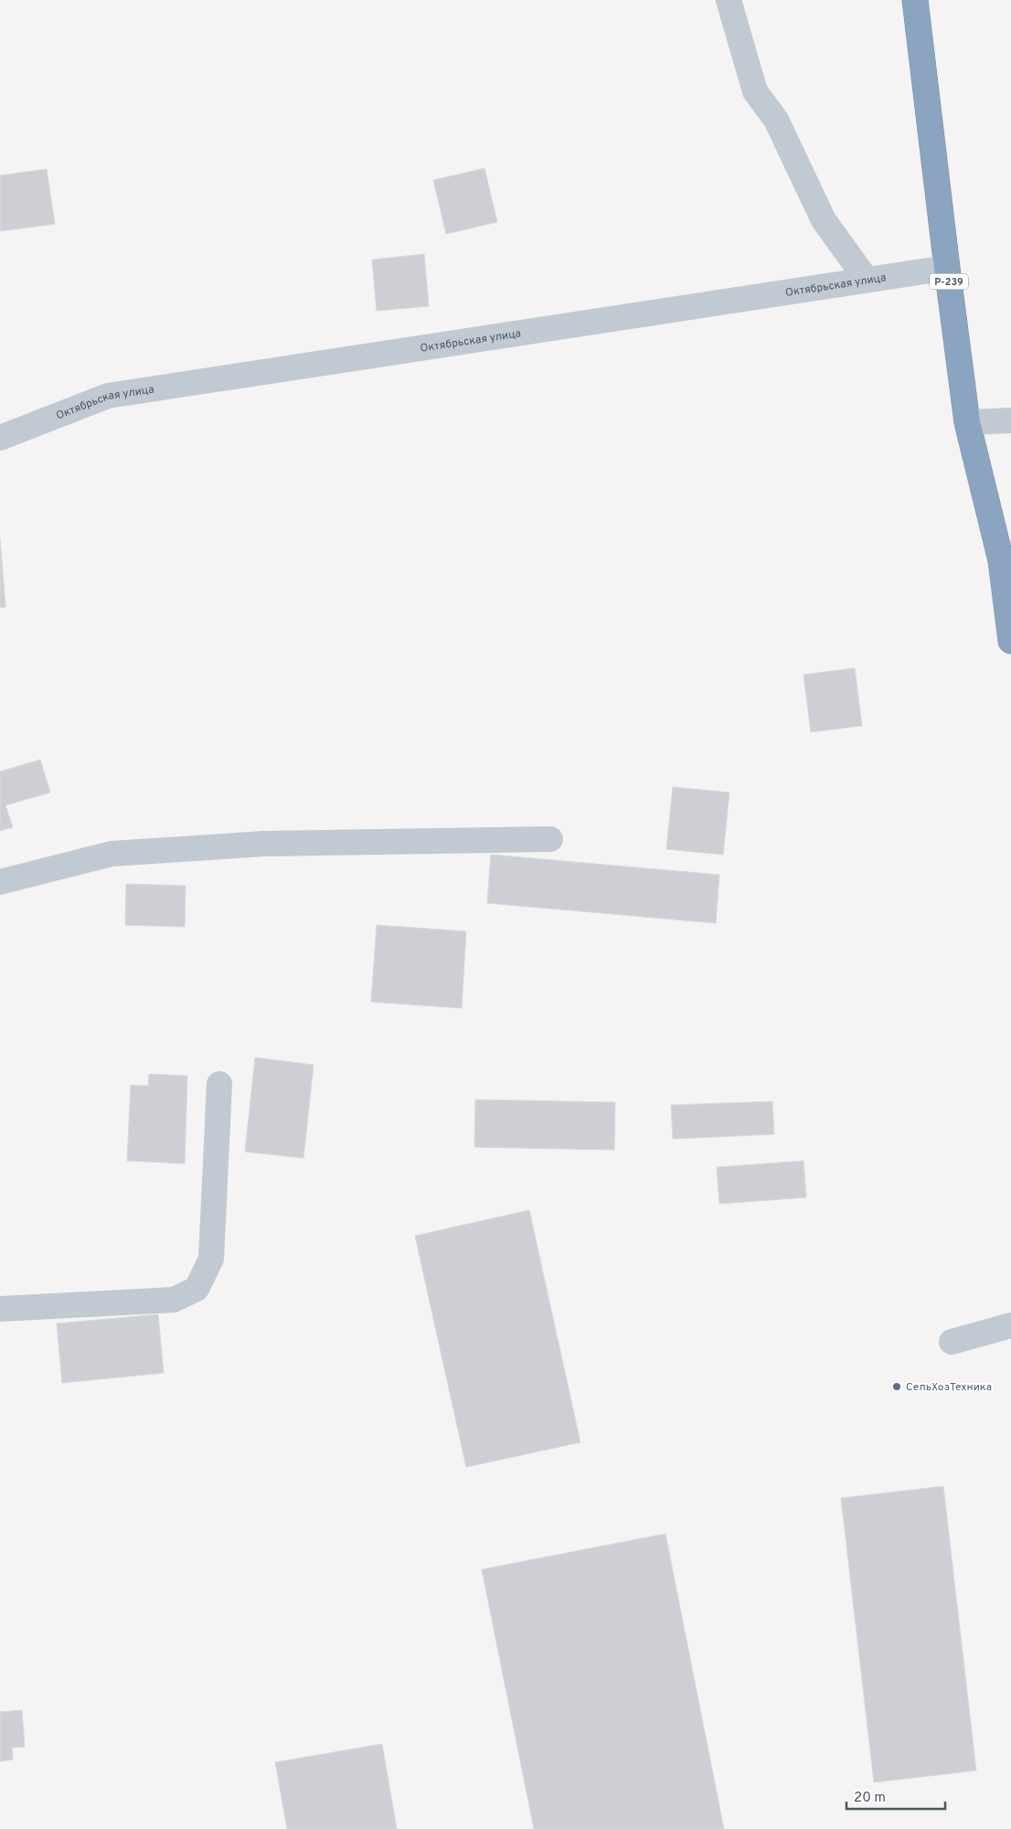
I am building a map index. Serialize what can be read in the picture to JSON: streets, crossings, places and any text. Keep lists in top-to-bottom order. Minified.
{"streets":{"highway":["Р-239"],"street":["Октябрьская улица"]},"crossings":[["Р-239","Октябрьская улица"]],"places":["СельХозТехника"],"scale_bar":"20 m"}
